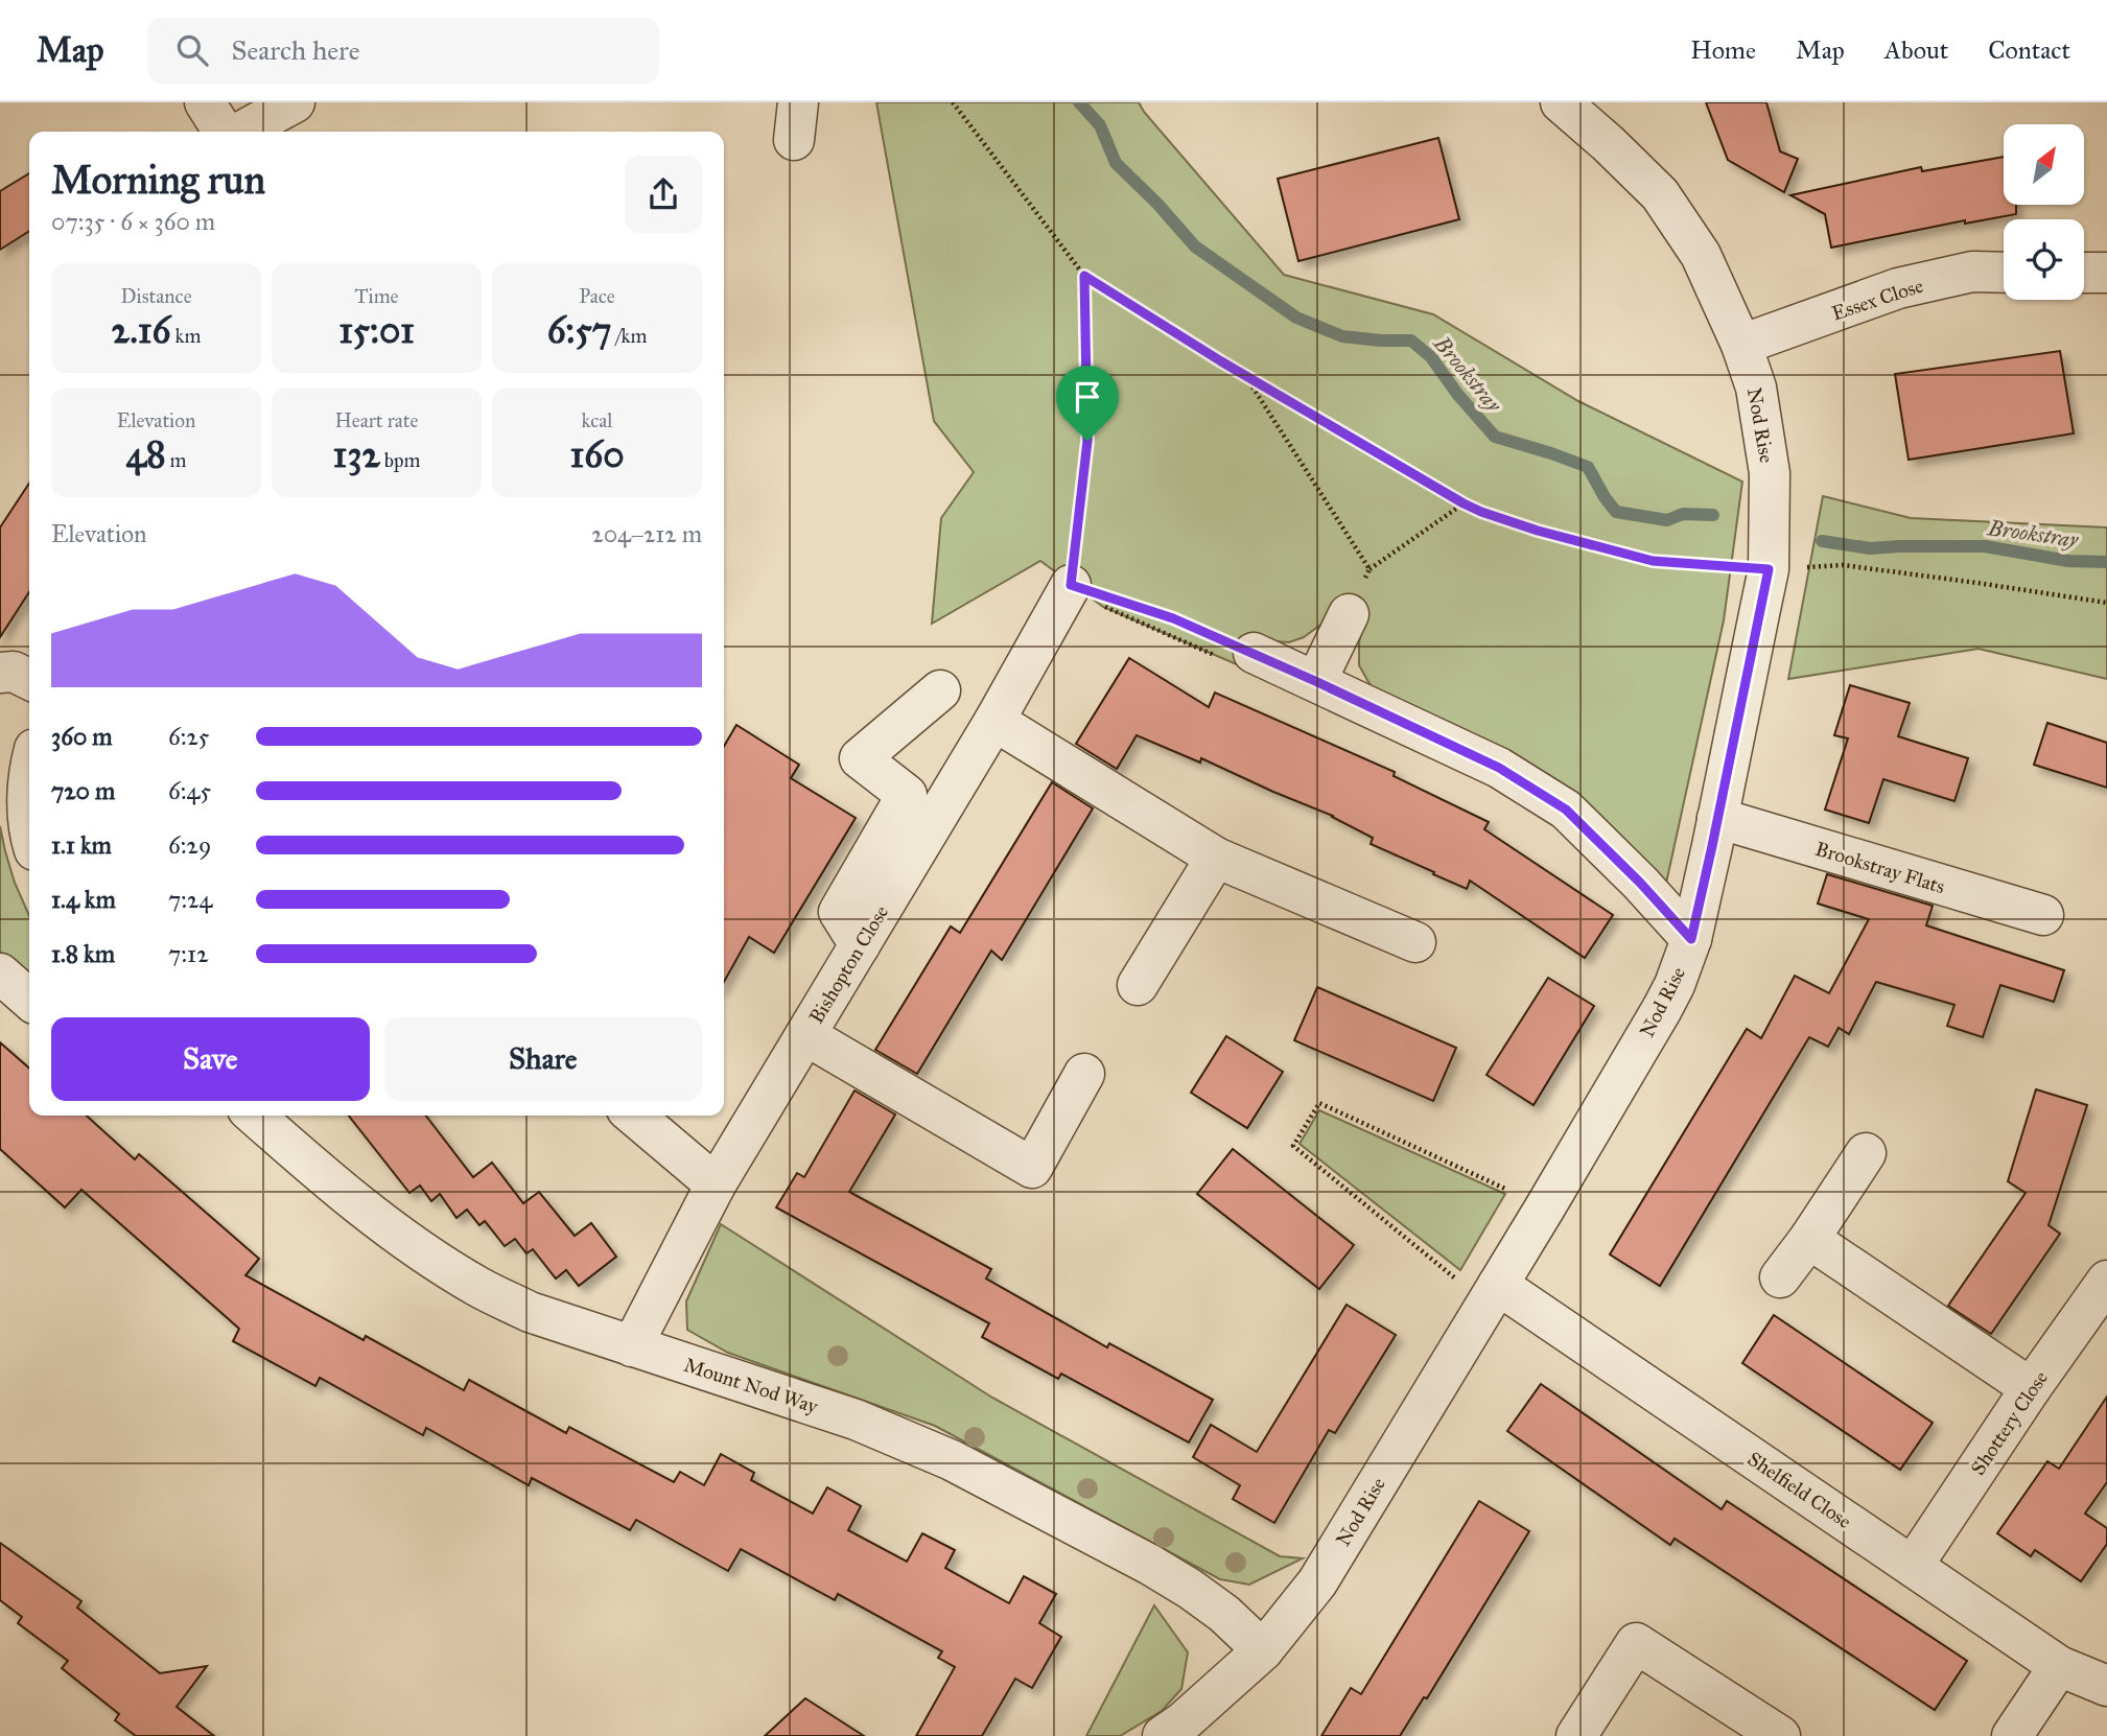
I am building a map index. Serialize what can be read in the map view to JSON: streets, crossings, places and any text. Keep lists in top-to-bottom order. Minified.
{"streets":{"street":["Essex Close","Nod Rise","Brookstray Flats","Bishopton Close","Mount Nod Way","Shottery Close","Shelfield Close"]},"crossings":[["Essex Close","Nod Rise"],["Nod Rise","Brookstray Flats"],["Nod Rise","Mount Nod Way"],["Nod Rise","Shelfield Close"],["Bishopton Close","Mount Nod Way"],["Shottery Close","Shelfield Close"]],"water":["Brookstray"],"north":"top right","page":{"header":"Map","search":"Search here","nav":["Home","Map","About","Contact"],"heading":["Morning run","07:35 · 6 × 360 m"],"stats":[["Distance","2.16 km"],["Time","15:01"],["Pace","6:57 /km"],["Elevation","48 m"],["Heart rate","132 bpm"],["kcal","160"]],"chart":["Elevation","204–212 m"],"list":[{"name":"360 m","note":"6:25"},{"name":"720 m","note":"6:45"},{"name":"1.1 km","note":"6:29"},{"name":"1.4 km","note":"7:24"},{"name":"1.8 km","note":"7:12"}],"buttons":["Save","Share"]}}
